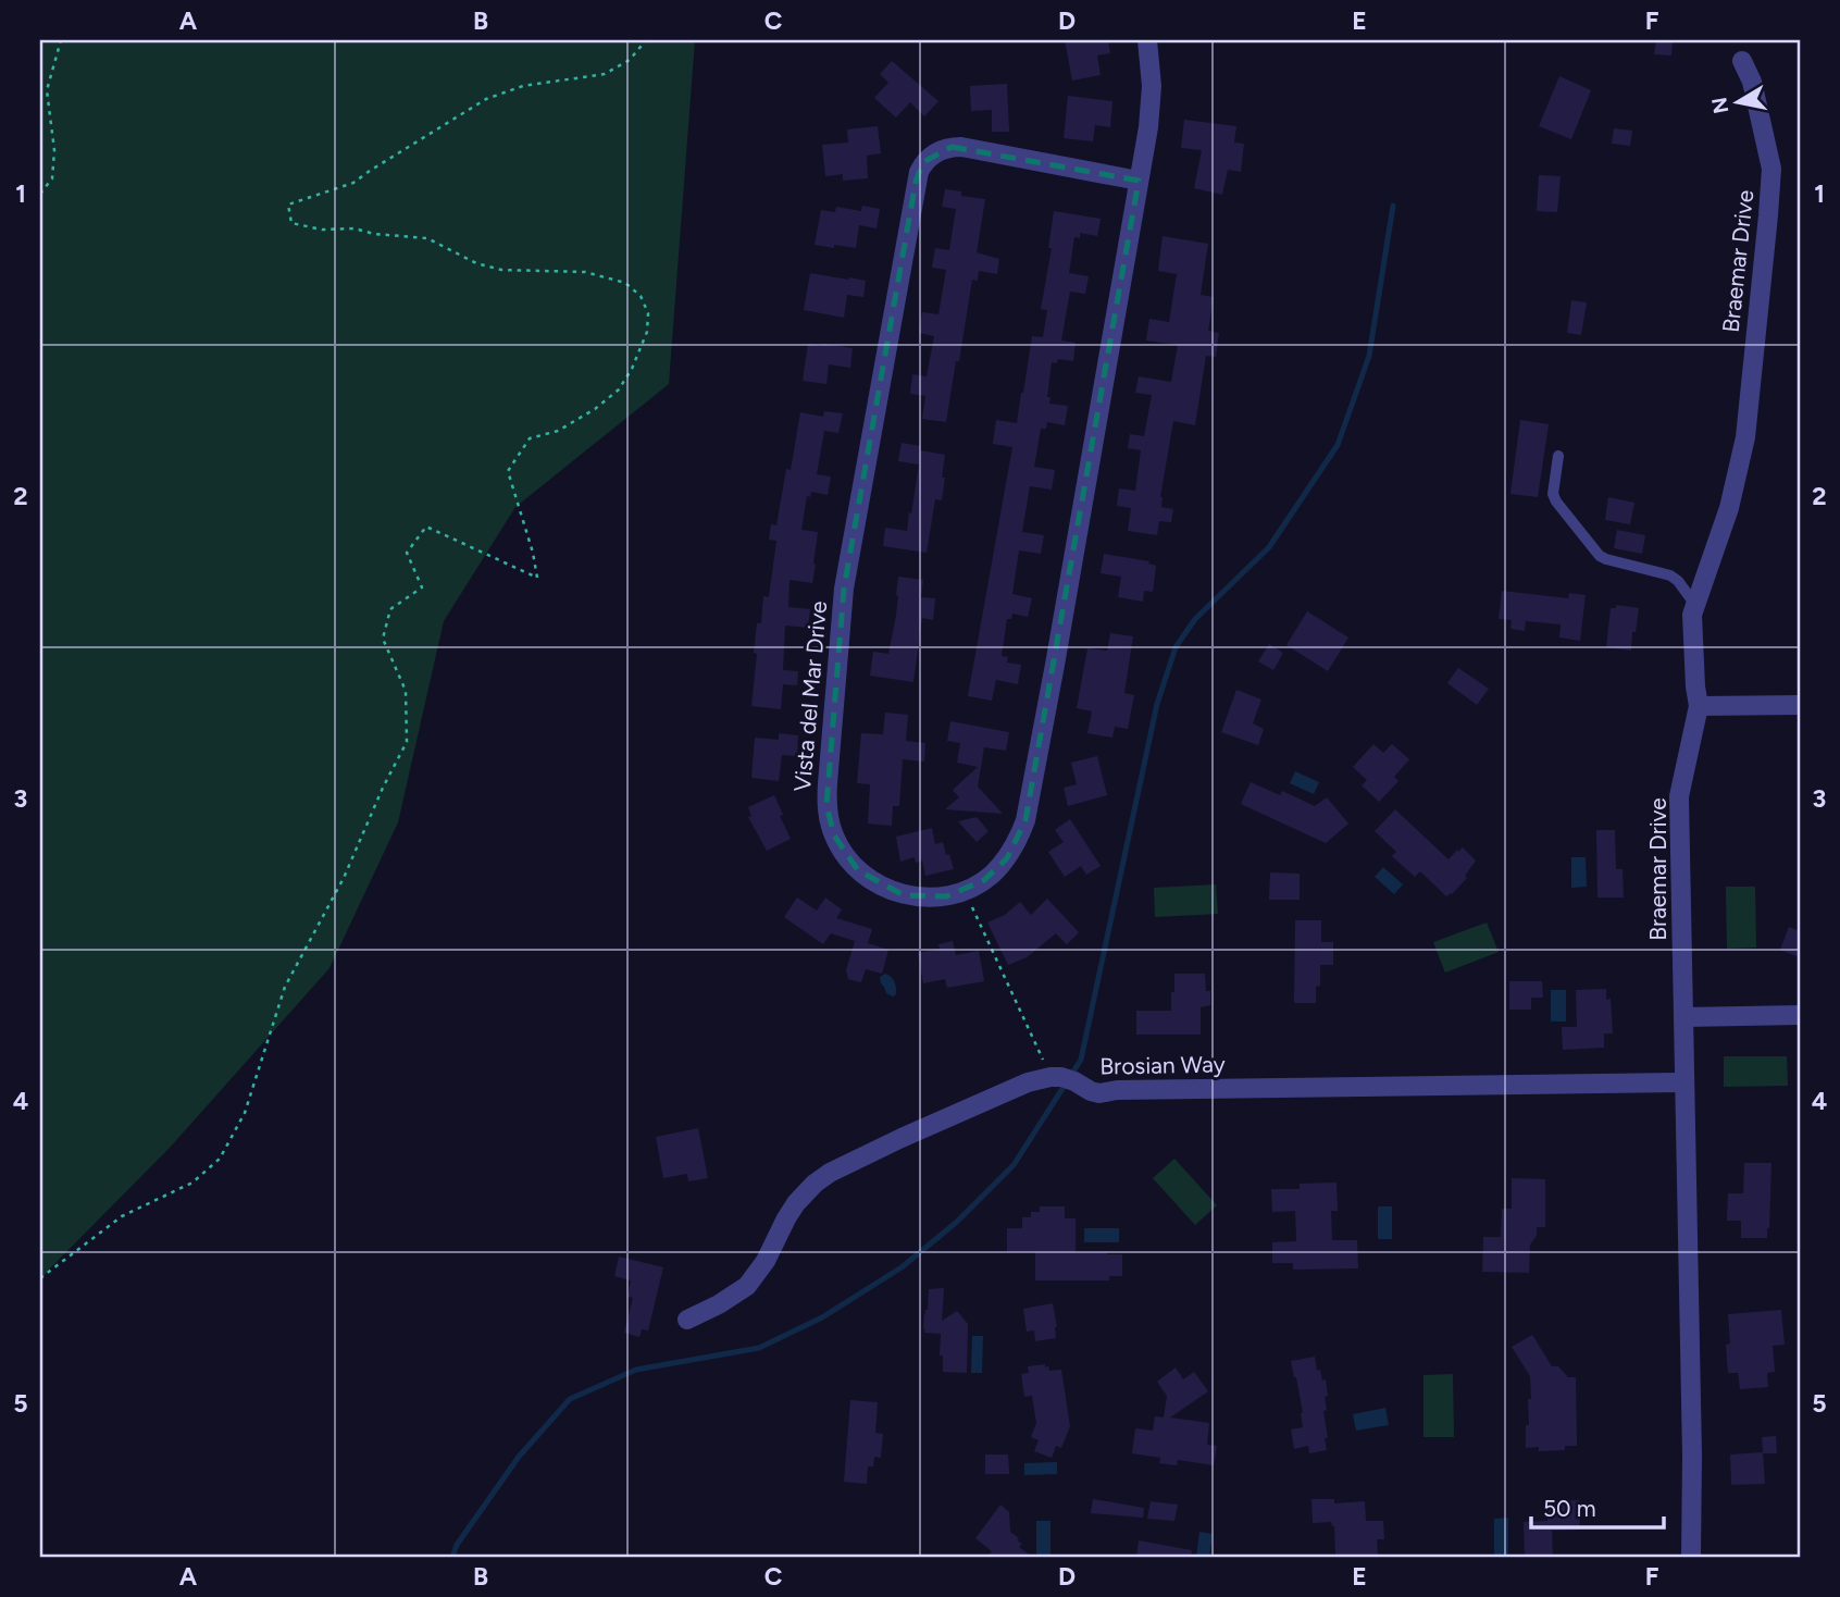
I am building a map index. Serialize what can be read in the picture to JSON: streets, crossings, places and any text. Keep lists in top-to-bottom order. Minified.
{"streets":{"street":["Braemar Drive","Vista del Mar Drive","Brosian Way"]},"crossings":[["Braemar Drive","Brosian Way"]],"scale_bar":"50 m","north":"left","grid":{"columns":["A","B","C","D","E","F"],"rows":["1","2","3","4","5"]}}
